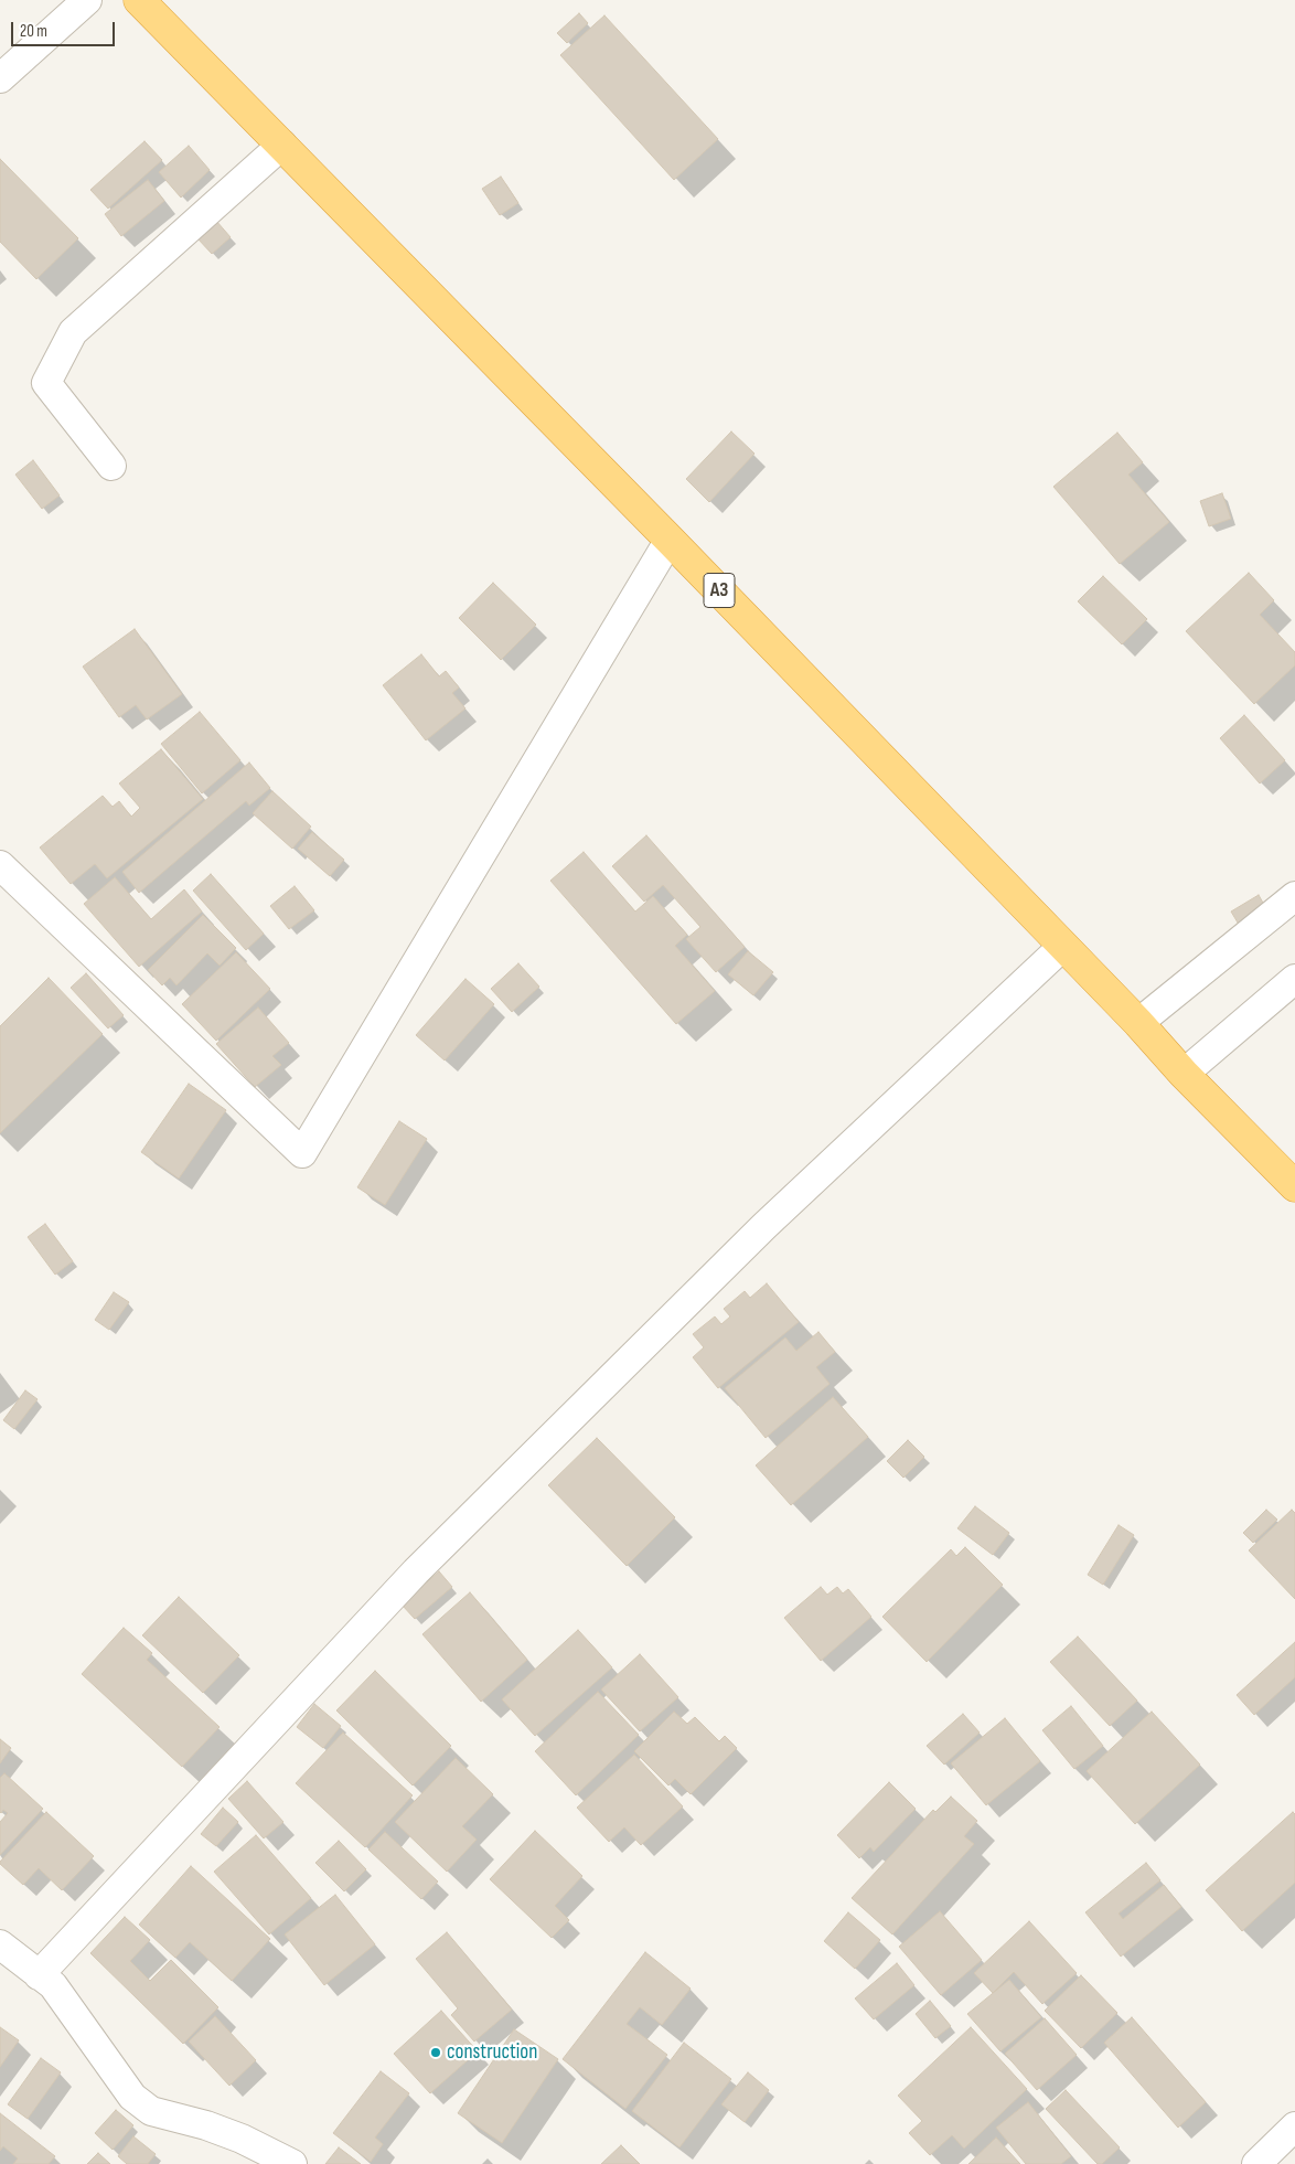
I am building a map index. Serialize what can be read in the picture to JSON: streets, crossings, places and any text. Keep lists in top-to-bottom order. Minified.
{"streets":{"highway":["A3"]},"places":["construction"],"scale_bar":"20 m"}
